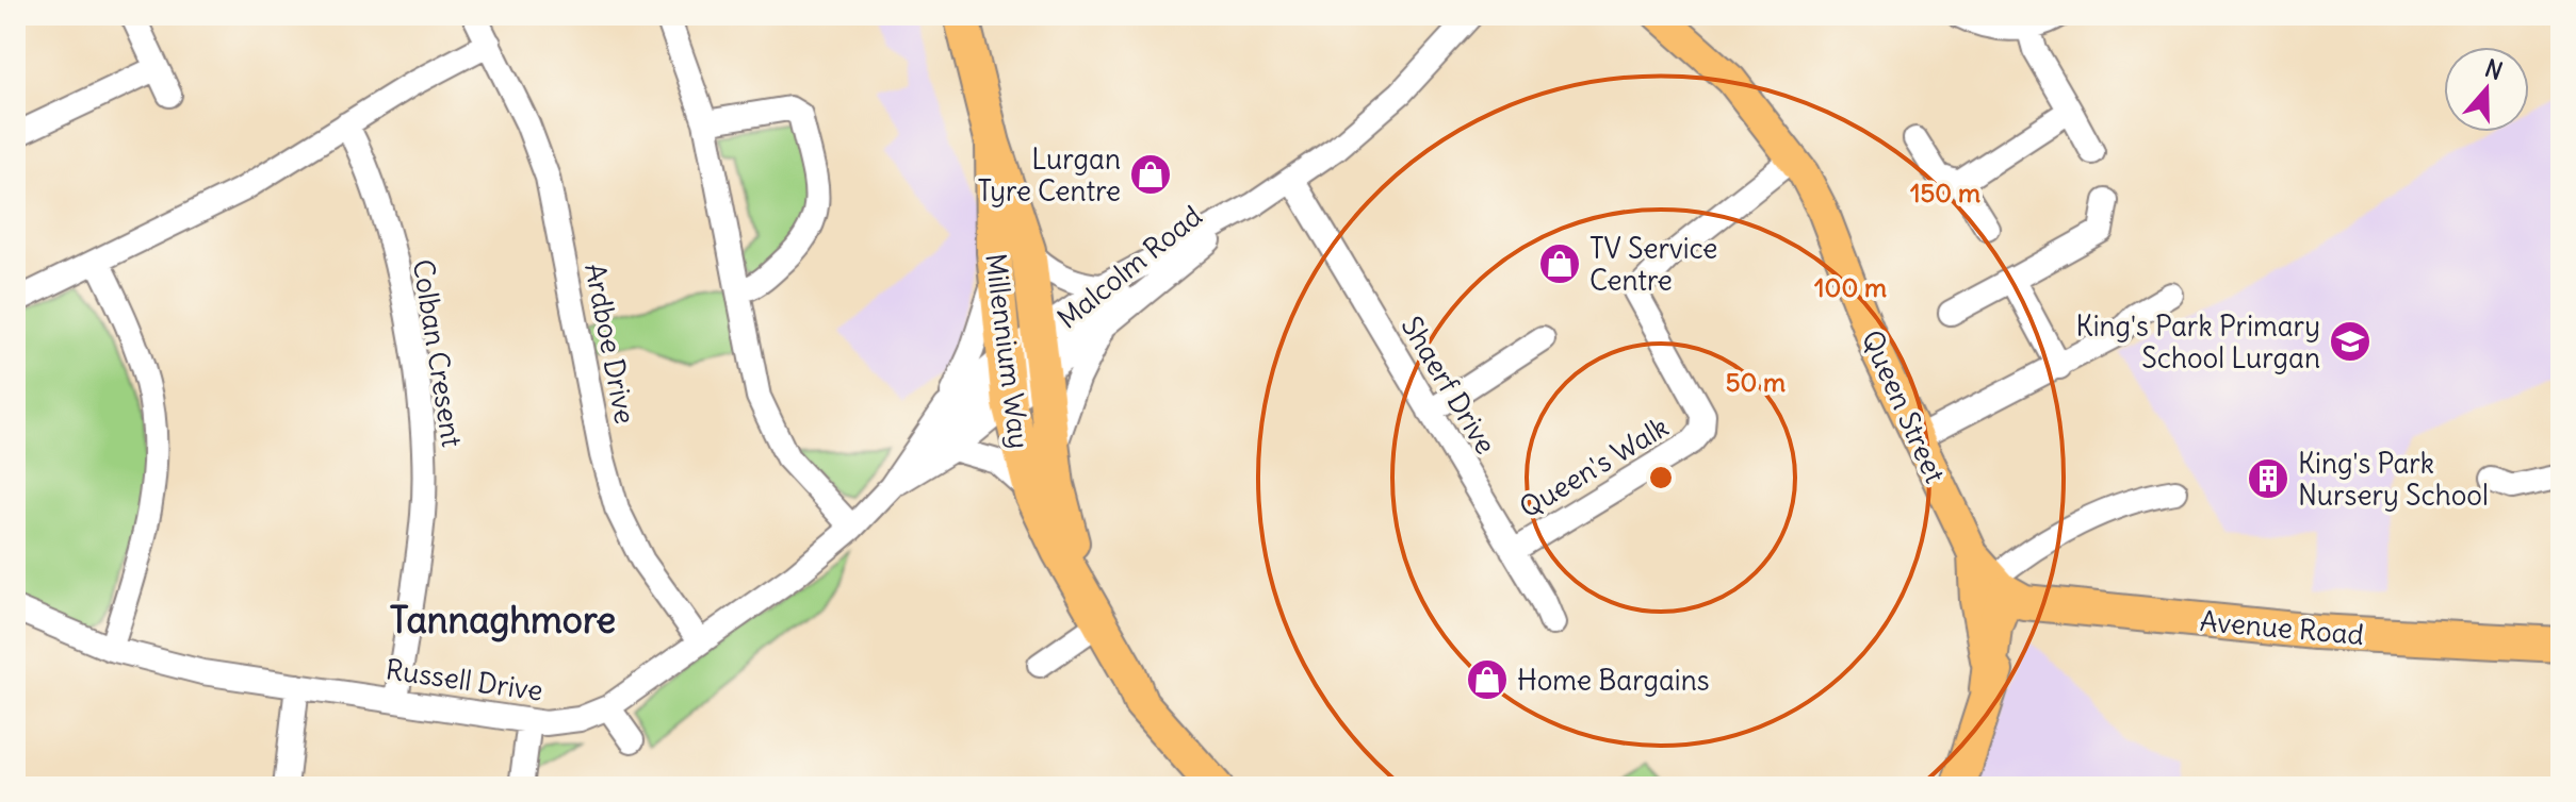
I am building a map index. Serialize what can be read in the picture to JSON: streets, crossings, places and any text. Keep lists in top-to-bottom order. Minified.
{"streets":{"highway":["Millennium Way","Avenue Road"],"main road":["Queen Street"],"street":["Malcolm Road","Ardboe Drive","Colban Cresent","Shaerf Drive","Queen's Walk","Russell Drive"]},"crossings":[["Malcolm Road","Millennium Way"],["Malcolm Road","Shaerf Drive"],["Ardboe Drive","Russell Drive"],["Colban Cresent","Russell Drive"],["Shaerf Drive","Queen's Walk"],["Queen Street","Queen's Walk"],["Queen Street","Avenue Road"]],"districts":["Tannaghmore"],"places":{"shop":["Lurgan Tyre Centre","TV Service Centre","Home Bargains"],"school or university":["King's Park Primary School Lurgan"],"building":["King's Park Nursery School"]},"north":"top","rings":["150 m","100 m","50 m"]}
